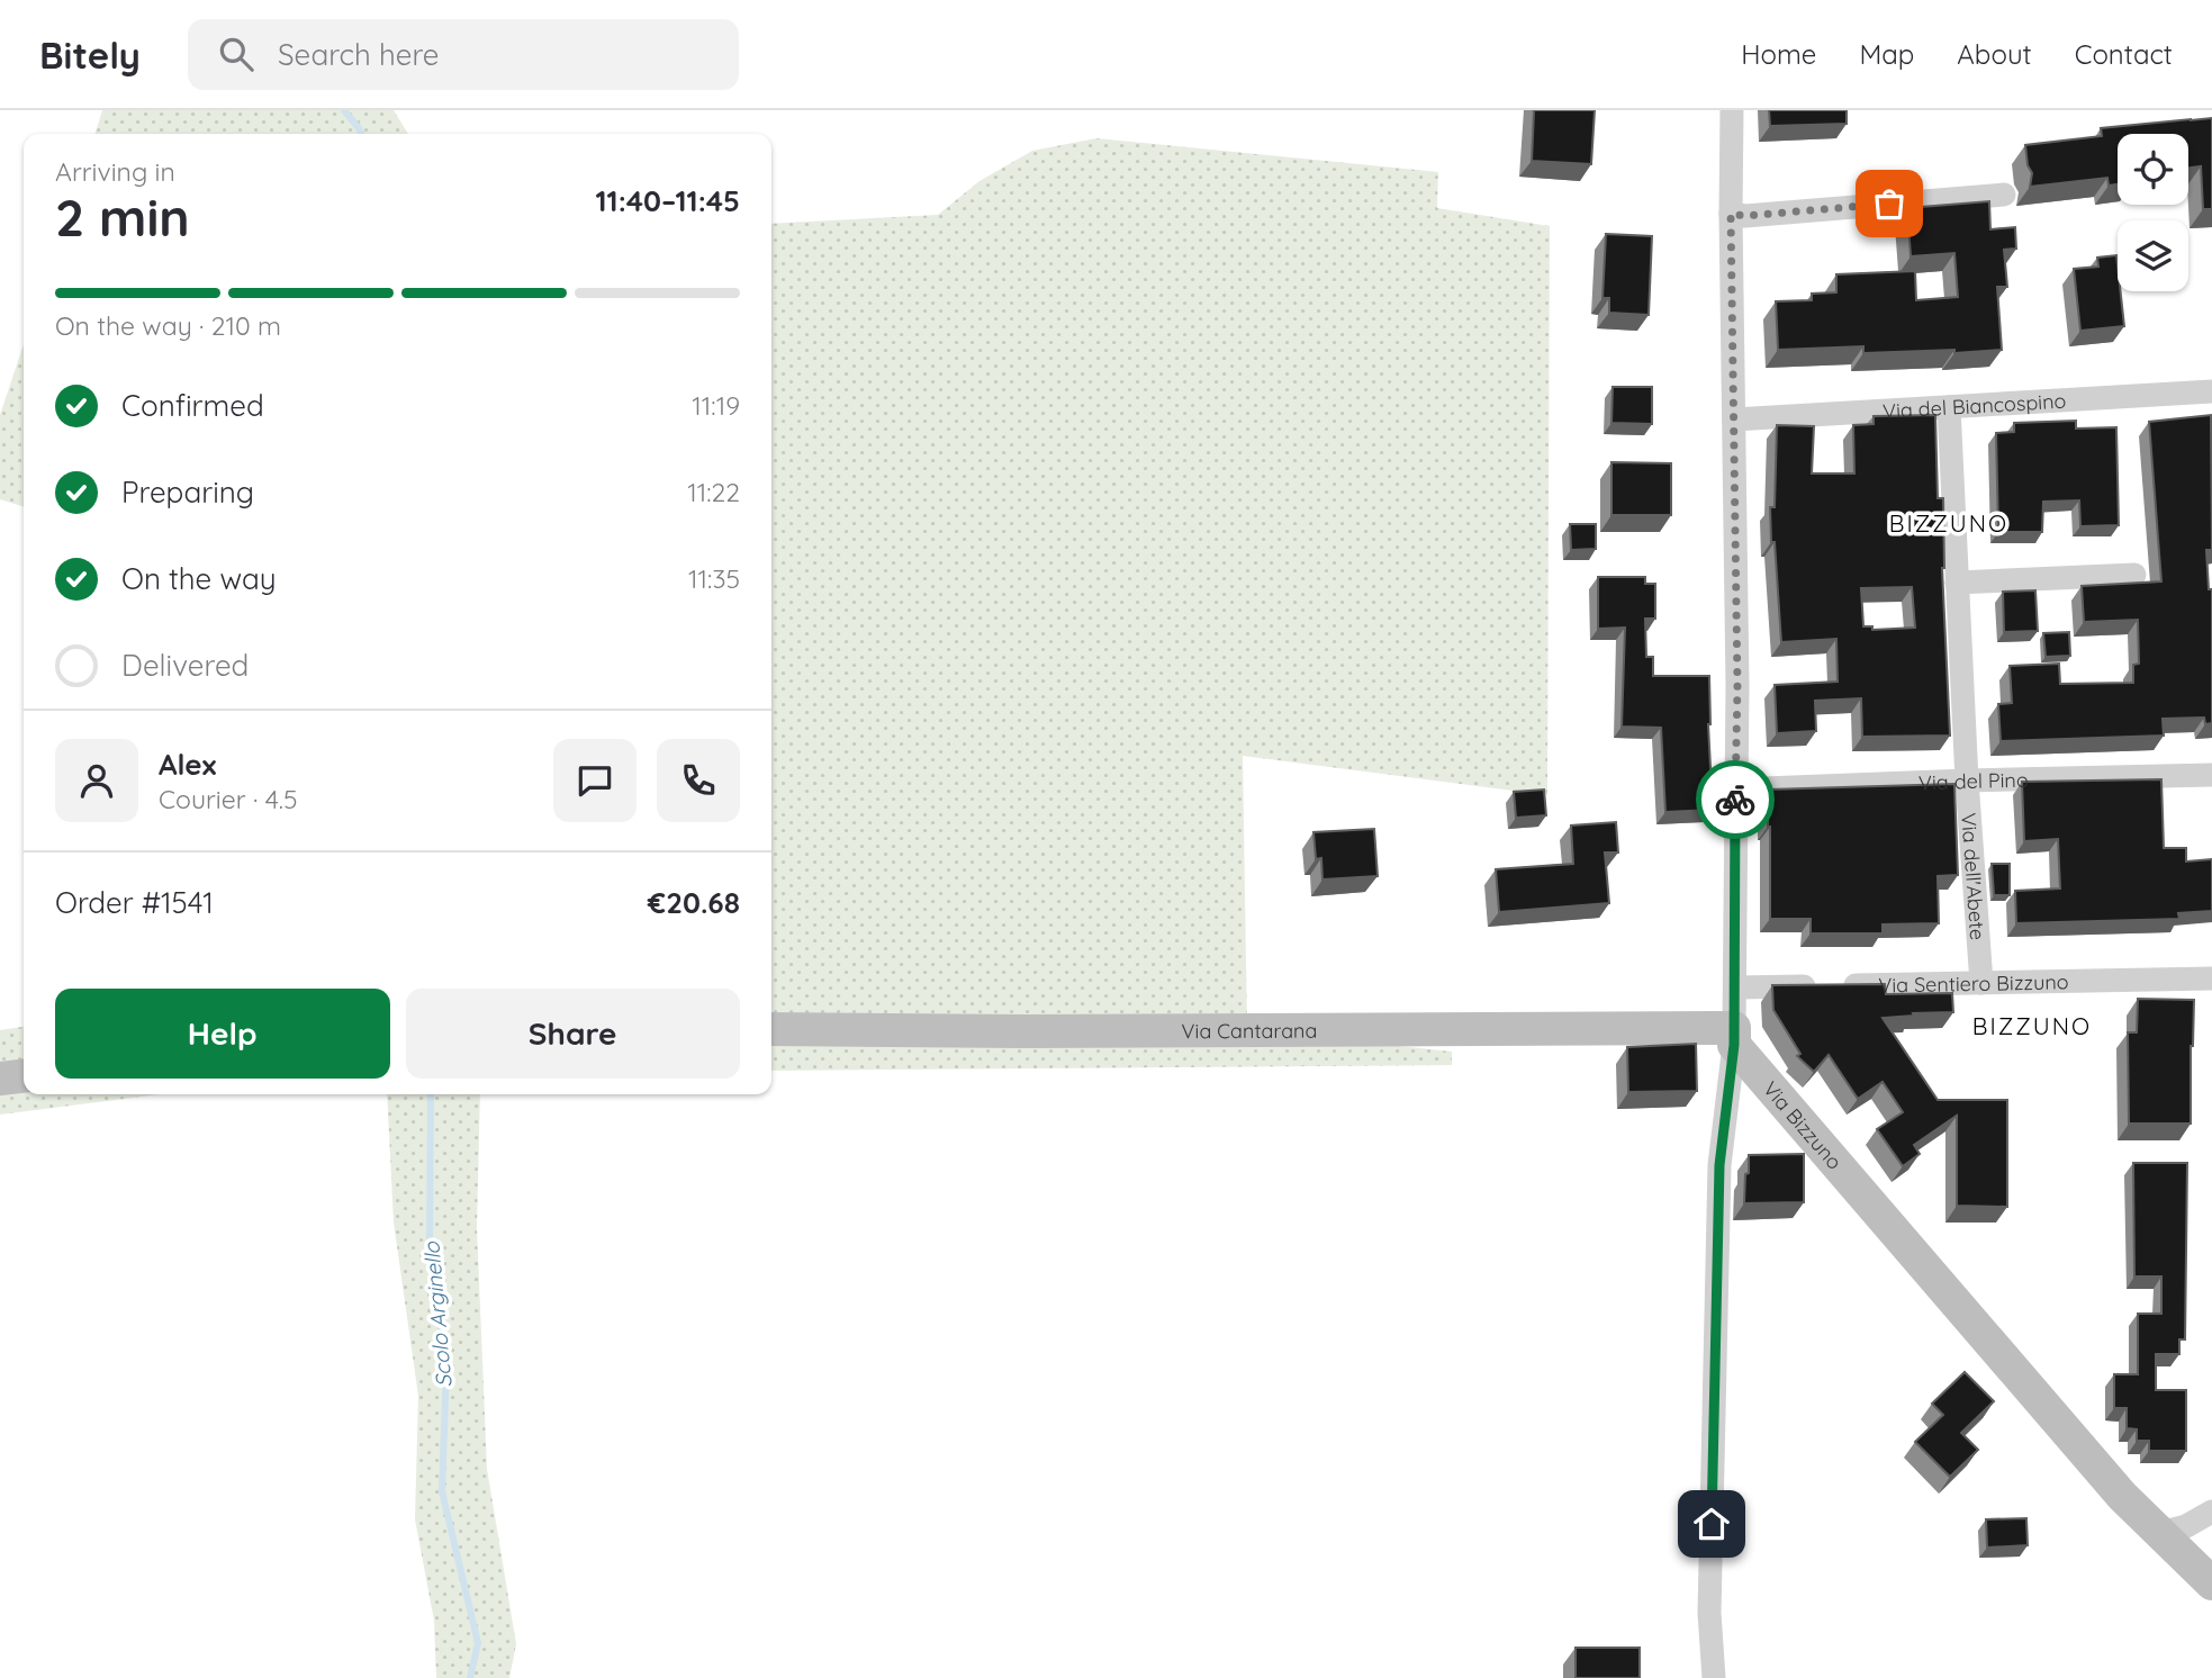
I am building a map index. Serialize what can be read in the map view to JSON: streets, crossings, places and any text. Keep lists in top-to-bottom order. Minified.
{"streets":{"street":["Via del Biancospino","Via del Pino","Via dell'Abete","Via Sentiero Bizzuno","Via Cantarana","Via Bizzuno"]},"crossings":[["Via del Biancospino","Via dell'Abete"],["Via del Pino","Via dell'Abete"],["Via dell'Abete","Via Sentiero Bizzuno"],["Via Cantarana","Via Bizzuno"]],"districts":["BIZZUNO","BIZZUNO"],"water":["Scolo Arginello"],"page":{"header":"Bitely","search":"Search here","nav":["Home","Map","About","Contact"],"heading":["2 min","Arriving in","11:40–11:45"],"panel":["Alex","Courier · 4.5","Order #1541","€20.68"],"bar":"On the way · 210 m","list":[["Confirmed","11:19"],["Preparing","11:22"],["On the way","11:35"],"Delivered"],"buttons":["Help","Share"]}}
